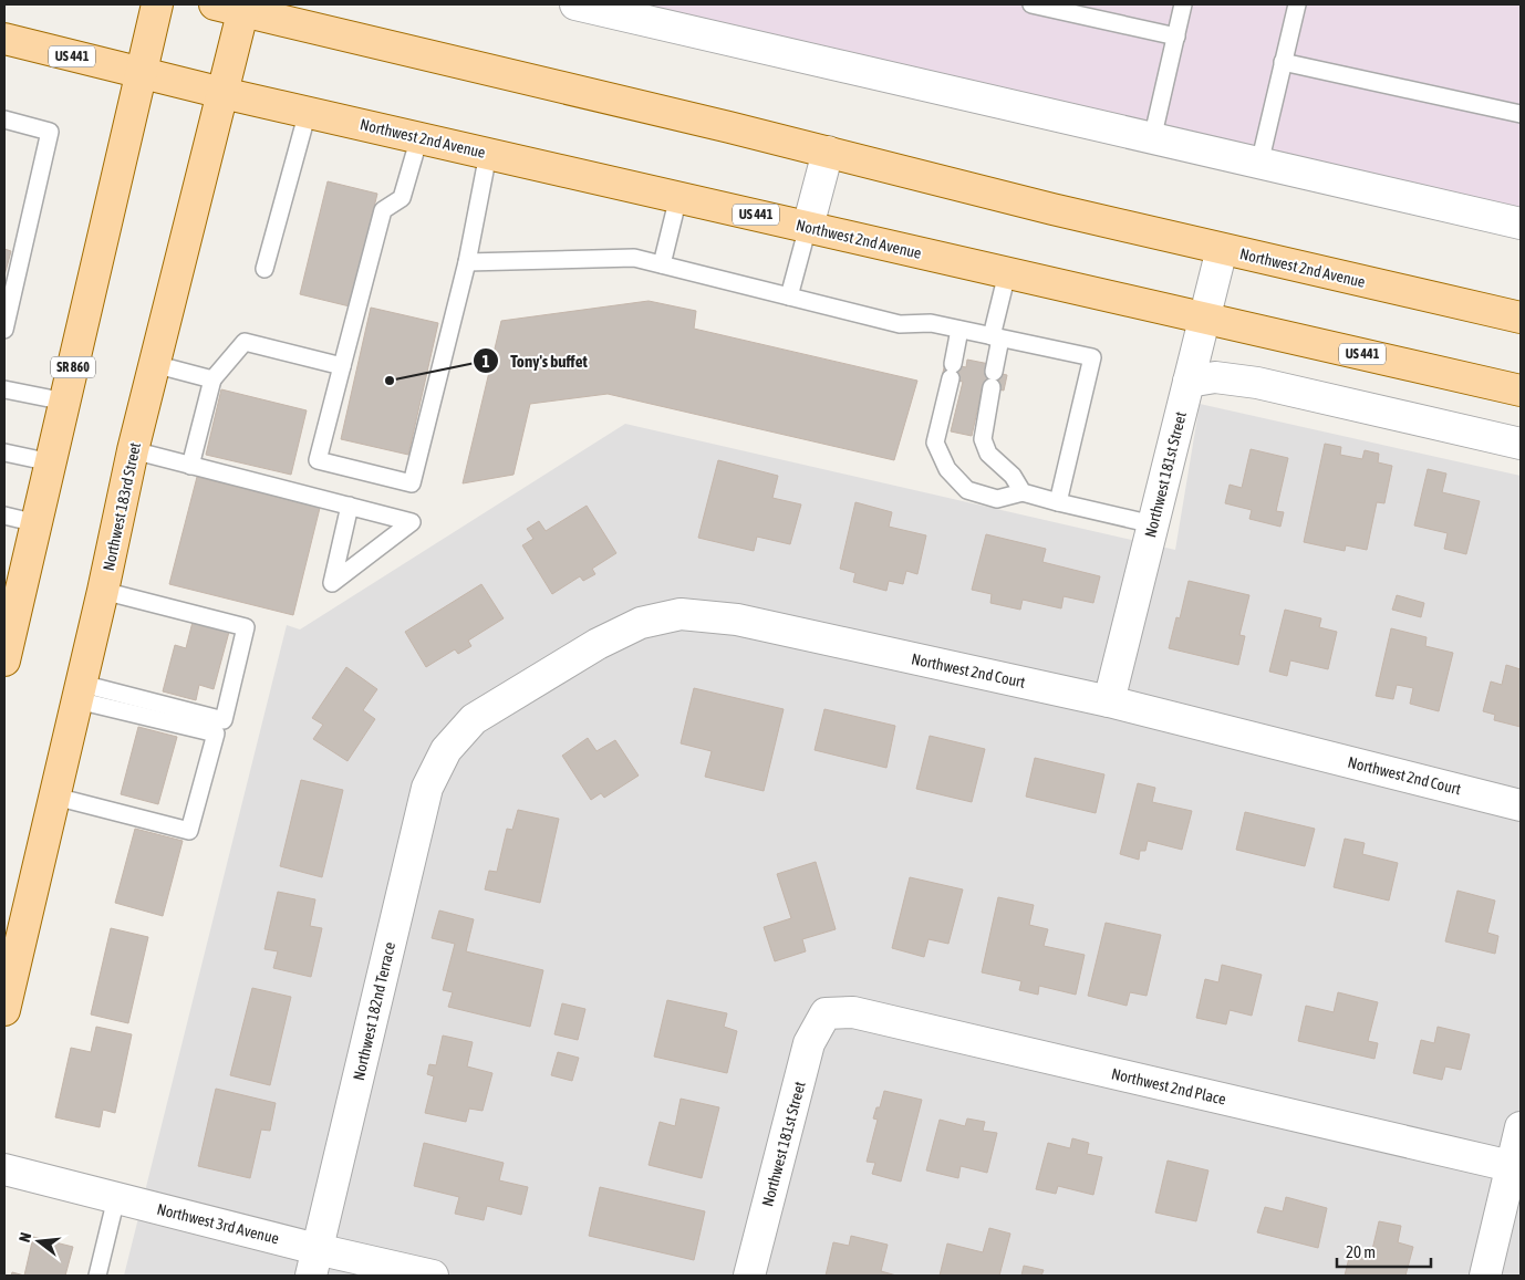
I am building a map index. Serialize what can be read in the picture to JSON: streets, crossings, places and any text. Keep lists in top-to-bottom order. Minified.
{"streets":{"main road":["US 441","Northwest 2nd Avenue","SR 860","Northwest 183rd Street"],"street":["Northwest 181st Street","Northwest 2nd Court","Northwest 182nd Terrace","Northwest 2nd Place","Northwest 3rd Avenue"]},"crossings":[["Northwest 2nd Avenue","SR 860"],["Northwest 2nd Avenue","Northwest 181st Street"],["Northwest 2nd Avenue","Northwest 183rd Street"],["Northwest 181st Street","Northwest 2nd Court"],["Northwest 181st Street","Northwest 2nd Place"],["Northwest 2nd Court","Northwest 182nd Terrace"],["Northwest 182nd Terrace","Northwest 3rd Avenue"]],"places":["Tony's buffet"],"scale_bar":"20 m","north":"left"}
